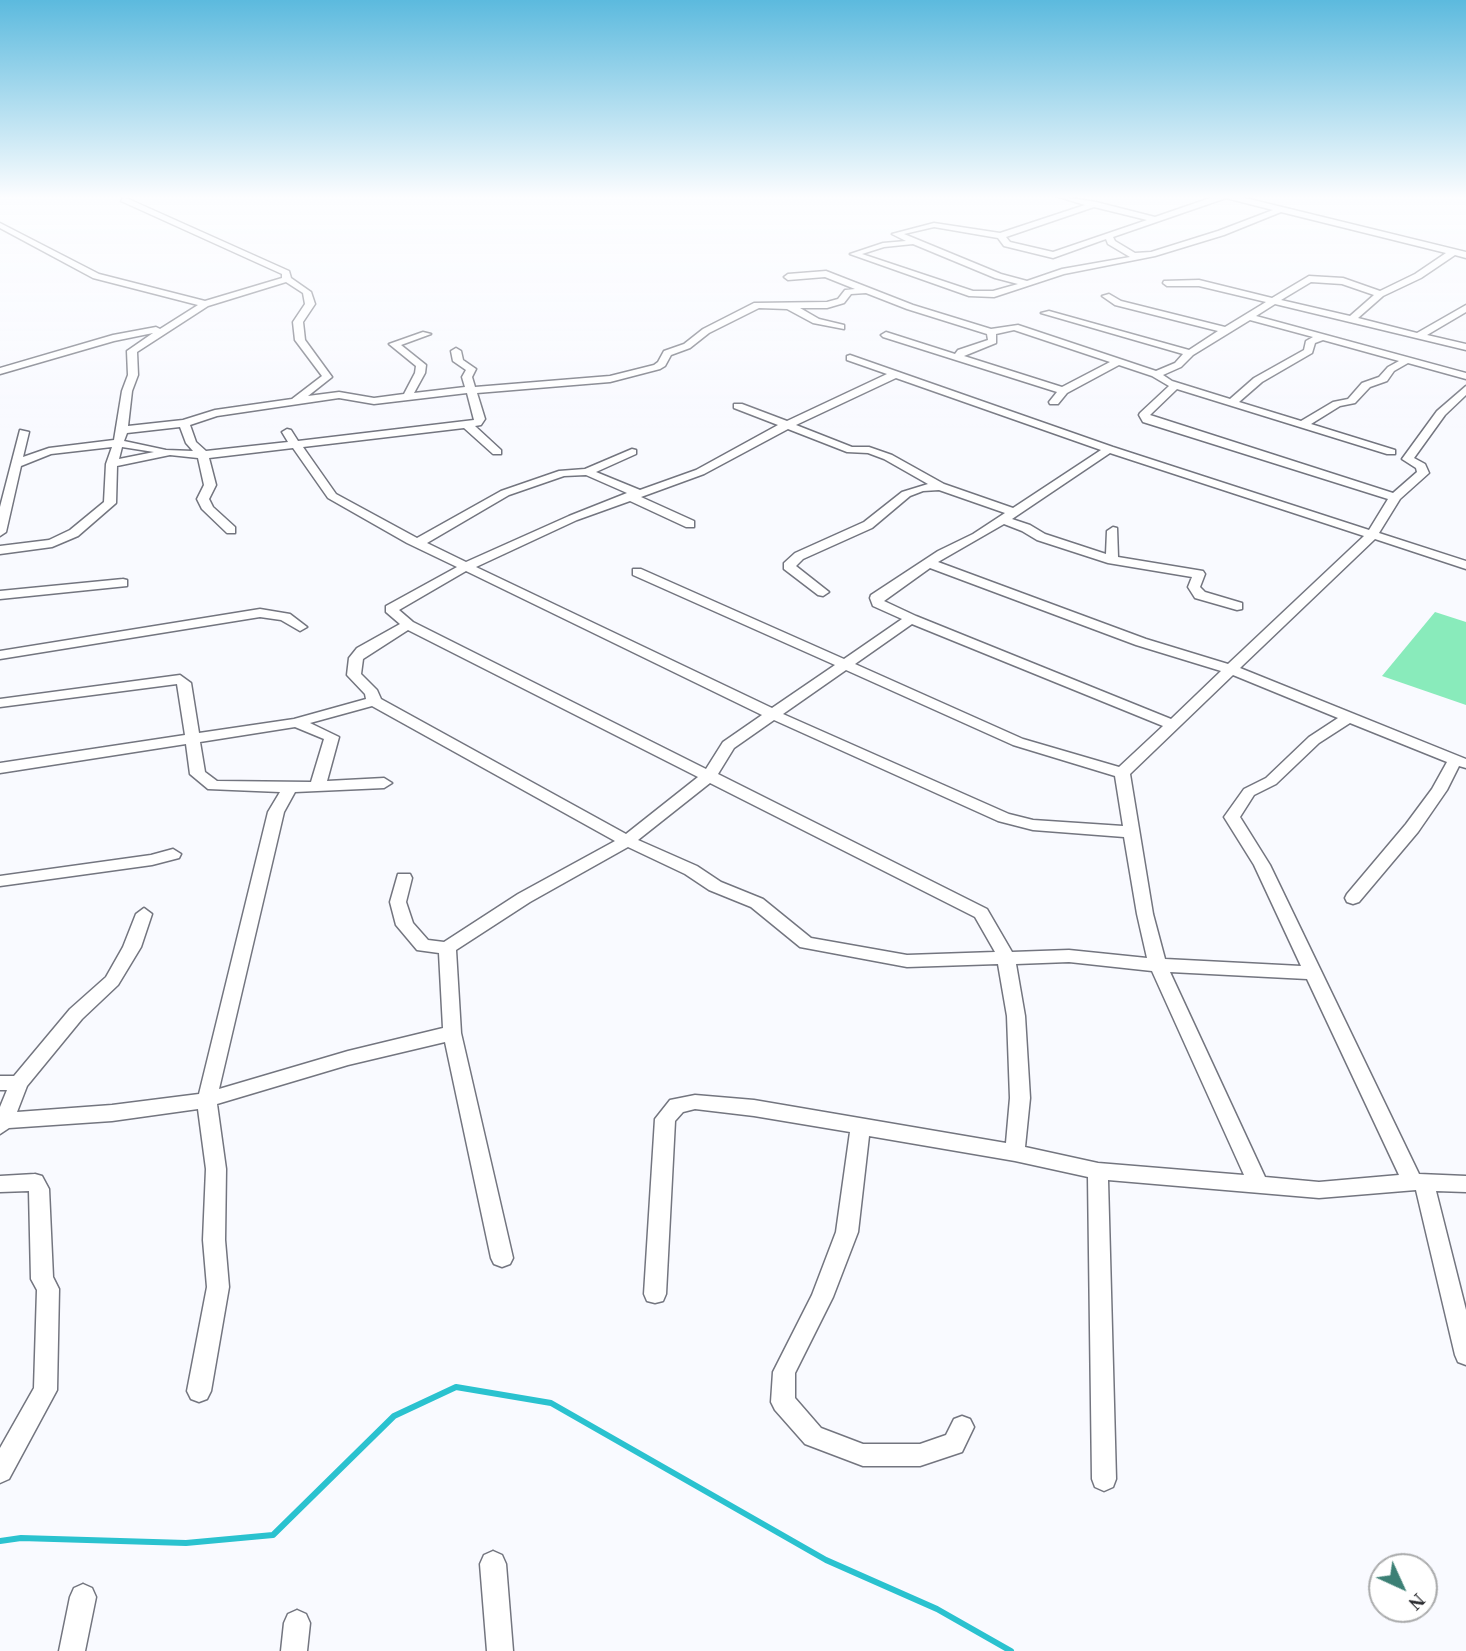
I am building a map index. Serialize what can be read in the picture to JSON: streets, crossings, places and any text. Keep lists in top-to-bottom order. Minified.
{"north":"bottom right"}
